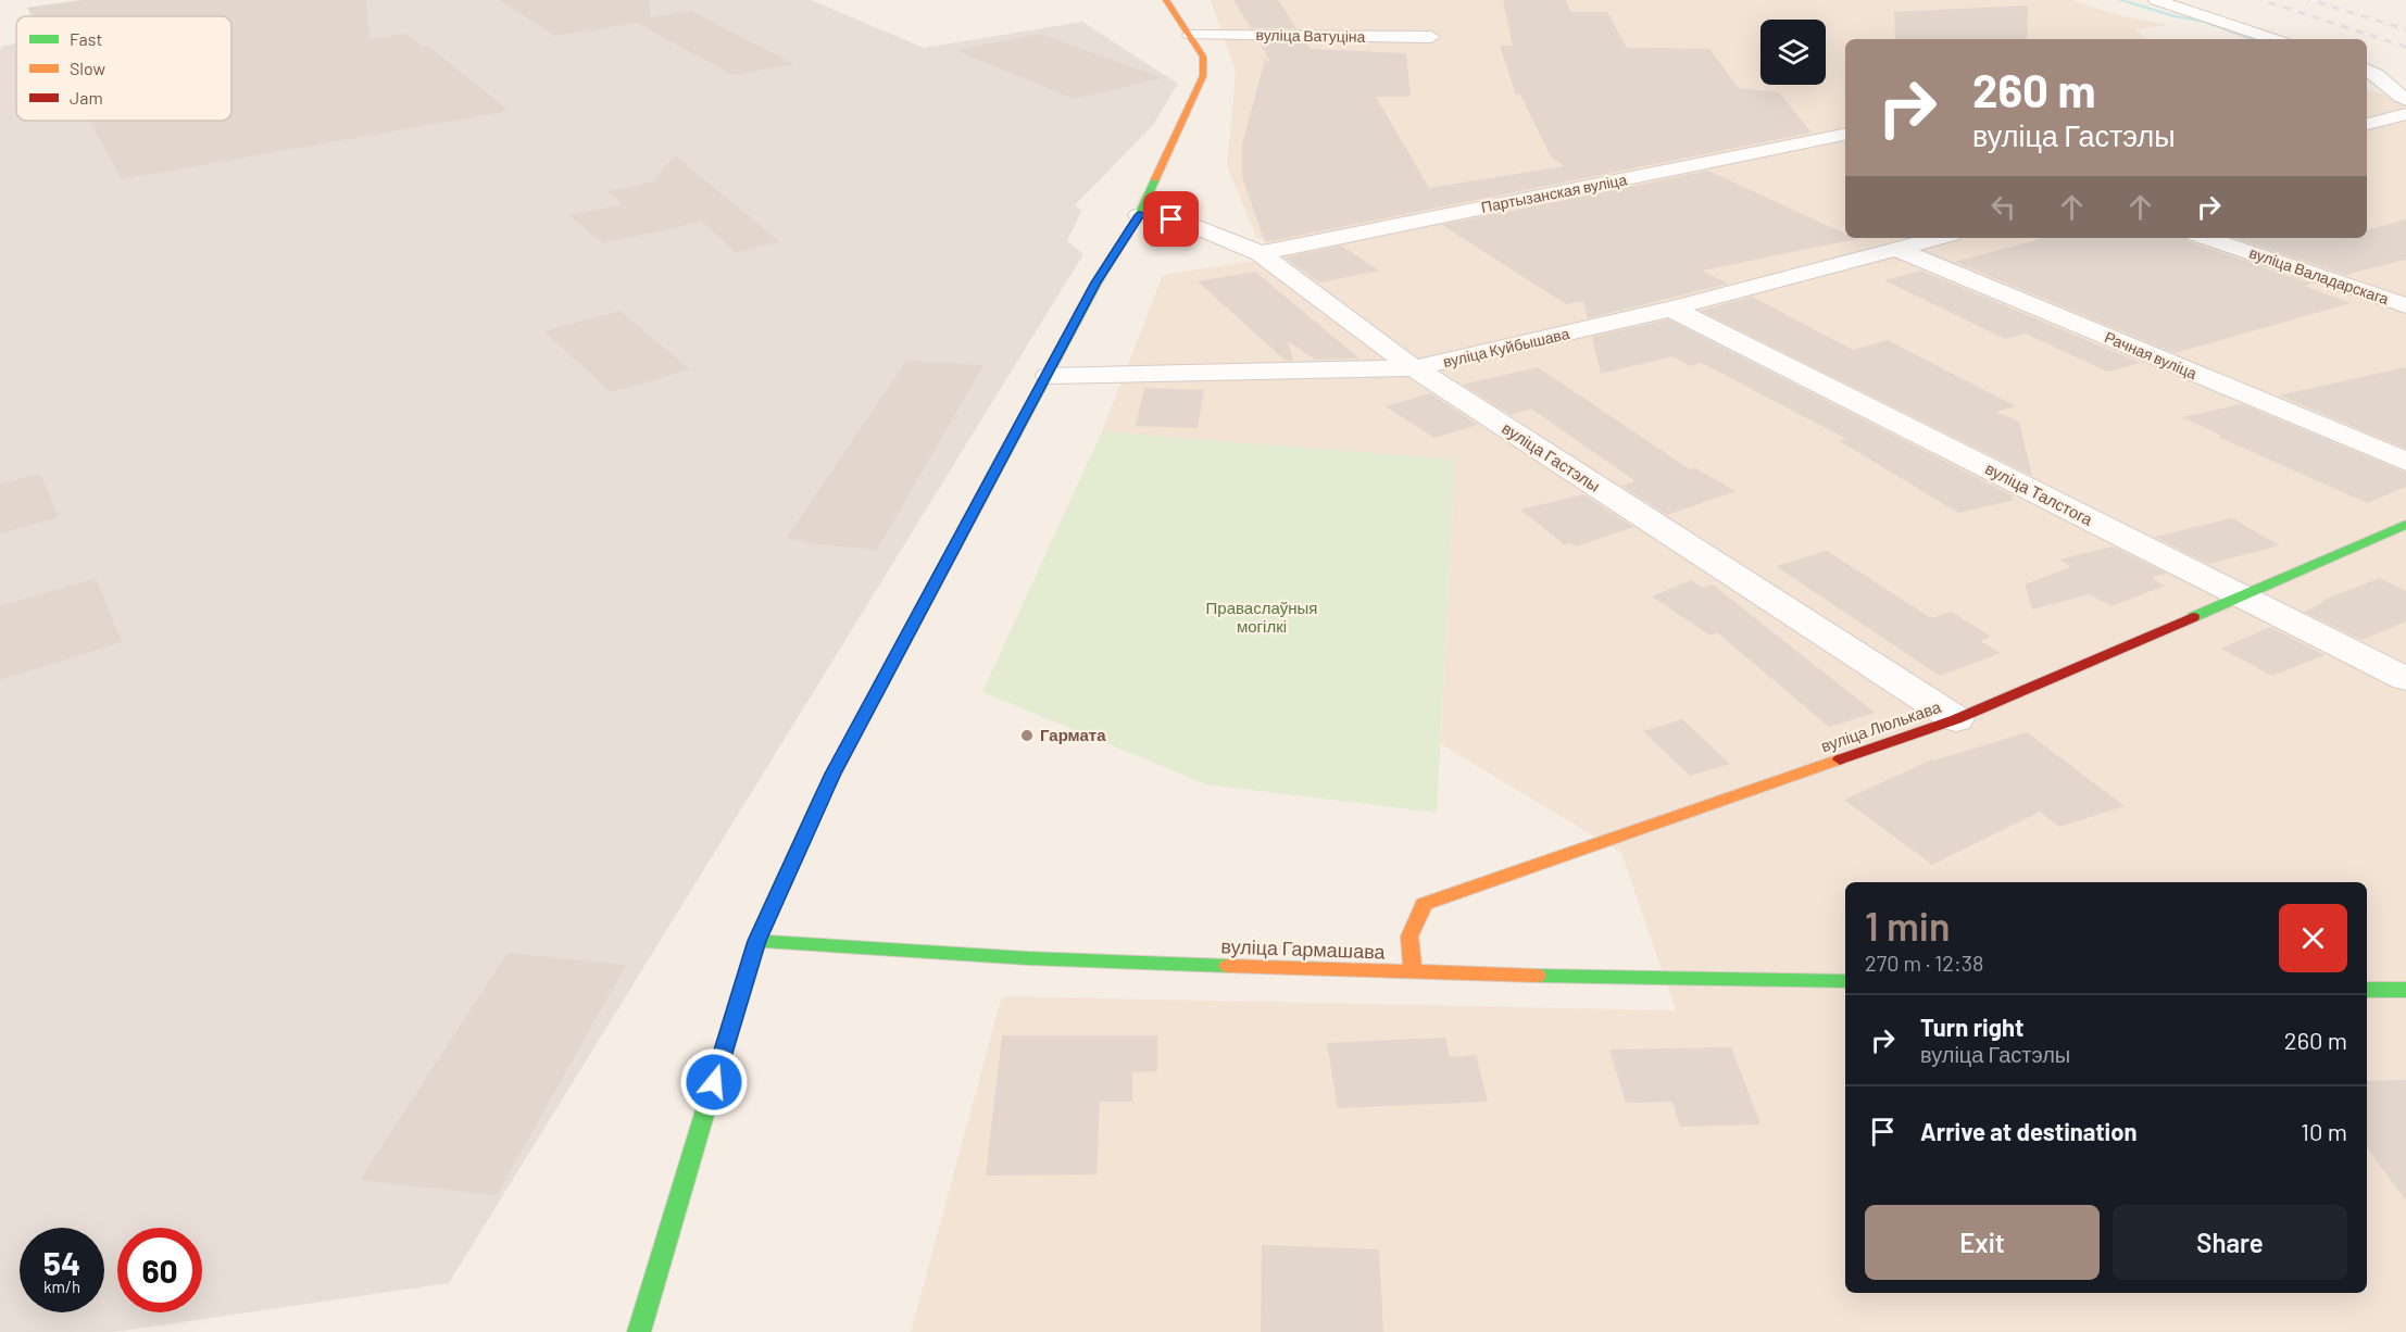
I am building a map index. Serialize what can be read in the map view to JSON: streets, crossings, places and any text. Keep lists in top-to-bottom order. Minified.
{"streets":{"main road":["вуліца Люлькава","вуліца Гармашава"],"street":["вуліца Ватуціна","Партызанская вуліца","вуліца Валадарскага","вуліца Куйбышава","Рачная вуліца","вуліца Гастэлы","вуліца Талстога"]},"crossings":[["Партызанская вуліца","вуліца Гастэлы"],["вуліца Куйбышава","Рачная вуліца"],["вуліца Куйбышава","вуліца Гастэлы"],["вуліца Куйбышава","вуліца Талстога"],["вуліца Гастэлы","вуліца Люлькава"],["вуліца Талстога","вуліца Люлькава"],["вуліца Люлькава","вуліца Гармашава"]],"parks":["Праваслаўныя могілкі"],"places":["Гармата"],"legend":["Fast","Slow","Jam"],"page":{"turn":["260 m","вуліца Гастэлы"],"heading":["1 min","270 m · 12:38"],"list":[{"name":"Turn right","note":"вуліца Гастэлы","value":"260 m"},{"name":"Arrive at destination","value":"10 m"}],"buttons":["Exit","Share"],"speed":"54 km/h","limit":"60"}}
